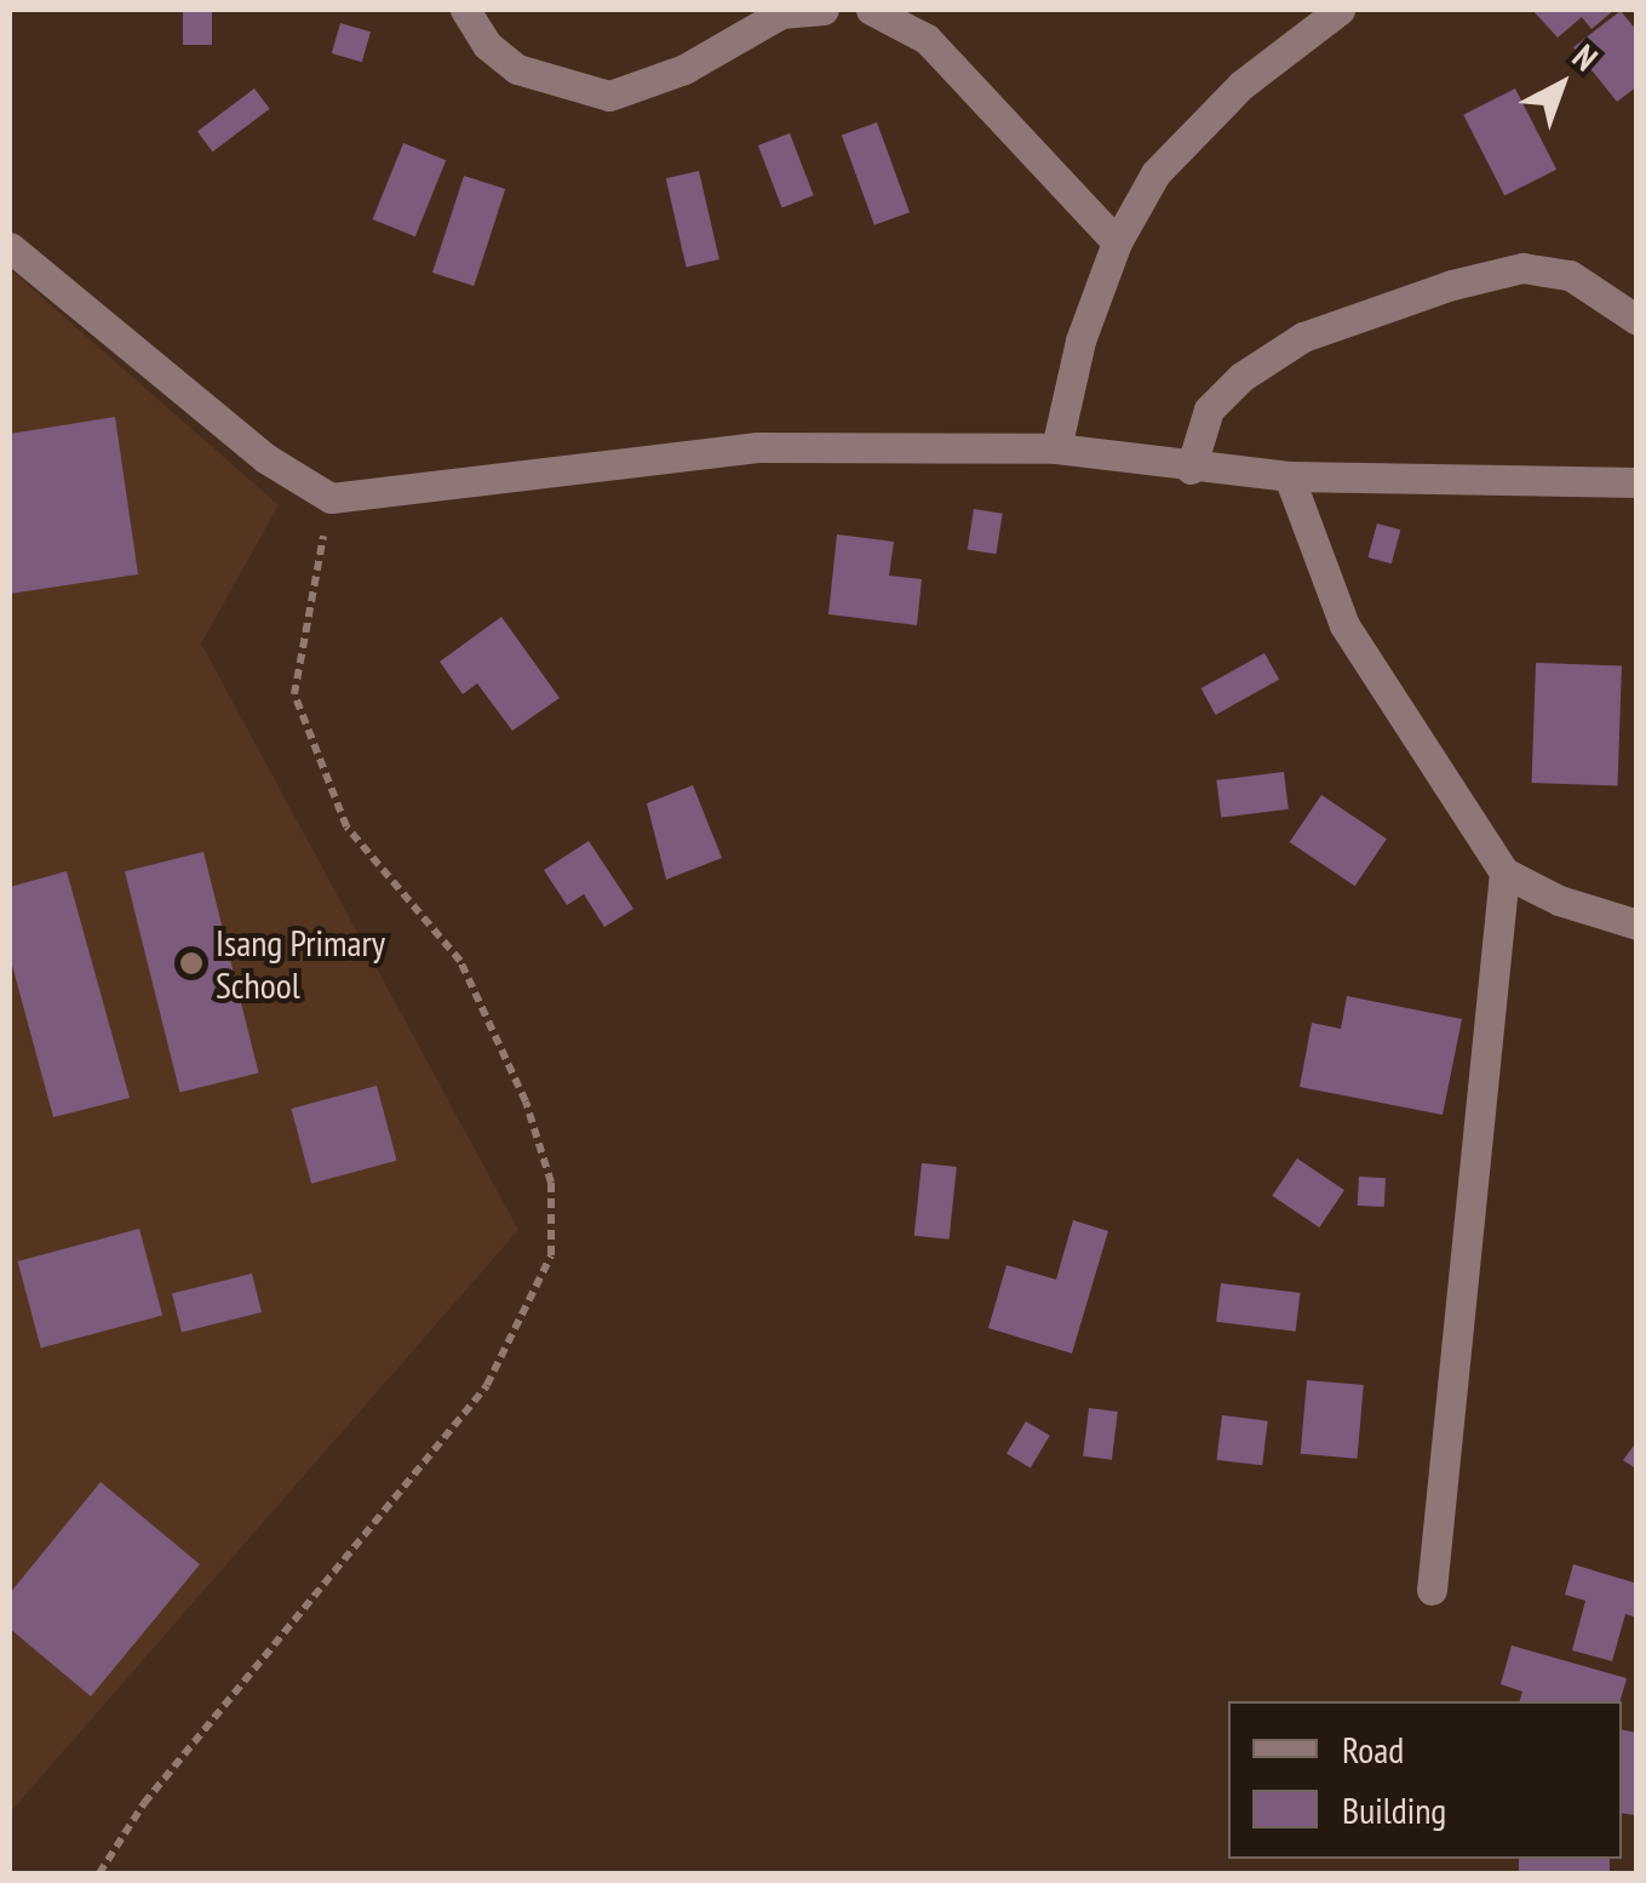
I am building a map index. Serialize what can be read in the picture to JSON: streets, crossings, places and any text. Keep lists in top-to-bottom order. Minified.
{"places":["Isang Primary School"],"legend":["Road","Building"],"north":"top right"}
